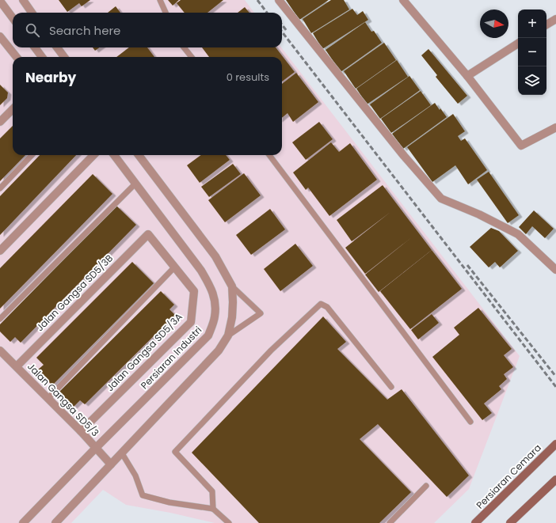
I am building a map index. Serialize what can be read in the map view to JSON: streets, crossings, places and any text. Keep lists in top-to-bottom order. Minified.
{"streets":{"main road":["Persiaran Cemara"],"street":["Jalan Gangsa SD5/3B","Jalan Gangsa SD5/3A","Persiaran Industri","Jalan Gangsa SD5/3"]},"crossings":[["Jalan Gangsa SD5/3B","Jalan Gangsa SD5/3A"],["Jalan Gangsa SD5/3B","Jalan Gangsa SD5/3"],["Jalan Gangsa SD5/3A","Jalan Gangsa SD5/3"],["Persiaran Industri","Jalan Gangsa SD5/3"]],"north":"right","page":{"map_buttons":["+","−"],"search":"Search here","heading":["Nearby","0 results"]}}
